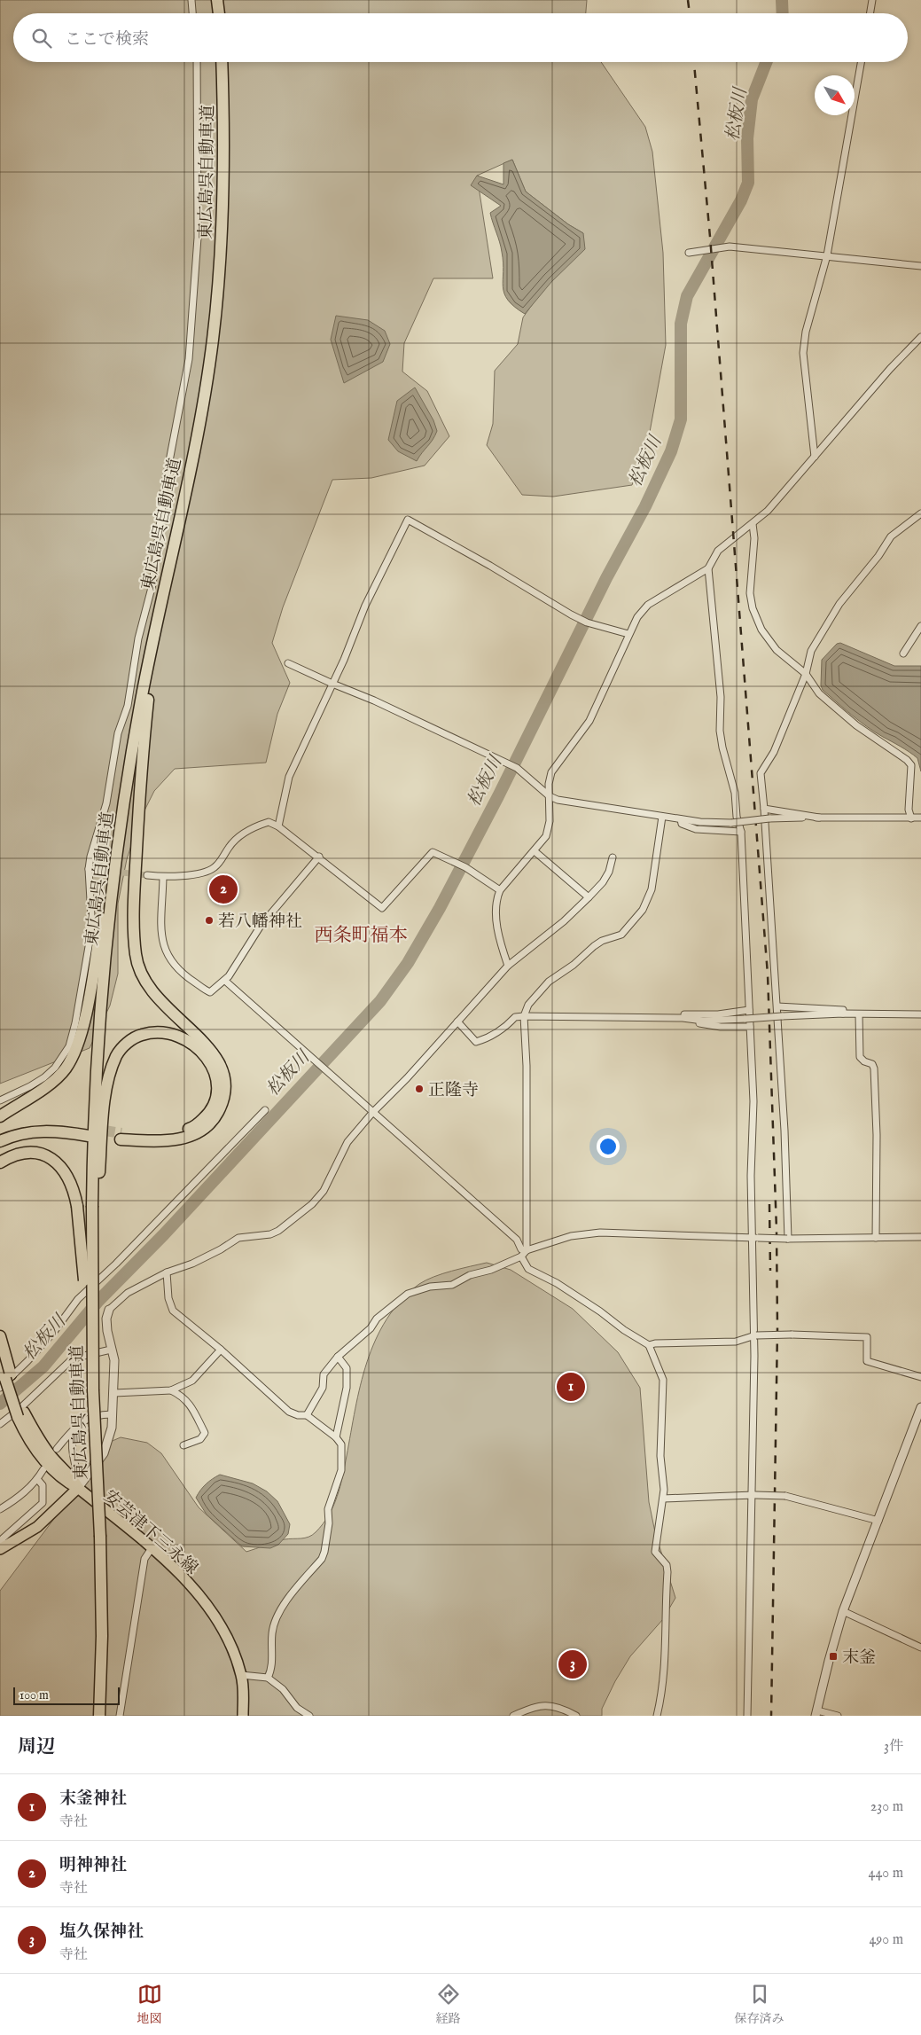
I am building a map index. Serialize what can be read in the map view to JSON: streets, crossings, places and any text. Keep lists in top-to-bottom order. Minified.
{"streets":{"highway":["東広島呉自動車道"],"main road":["安芸津下三永線"]},"districts":["西条町福本"],"water":["松板川"],"places":{"other":["若八幡神社","正隆寺"],"transit":["末釜"]},"scale_bar":"100 m","north":"bottom right","page":{"search":"ここで検索","pins":["2","1","3"],"scale":"100 m","heading":["周辺","3件"],"list":[{"mark":"1","name":"末釜神社","note":"寺社","value":"230 m"},{"mark":"2","name":"明神神社","note":"寺社","value":"440 m"},{"mark":"3","name":"塩久保神社","note":"寺社","value":"490 m"}],"nav":["地図","経路","保存済み"]}}
